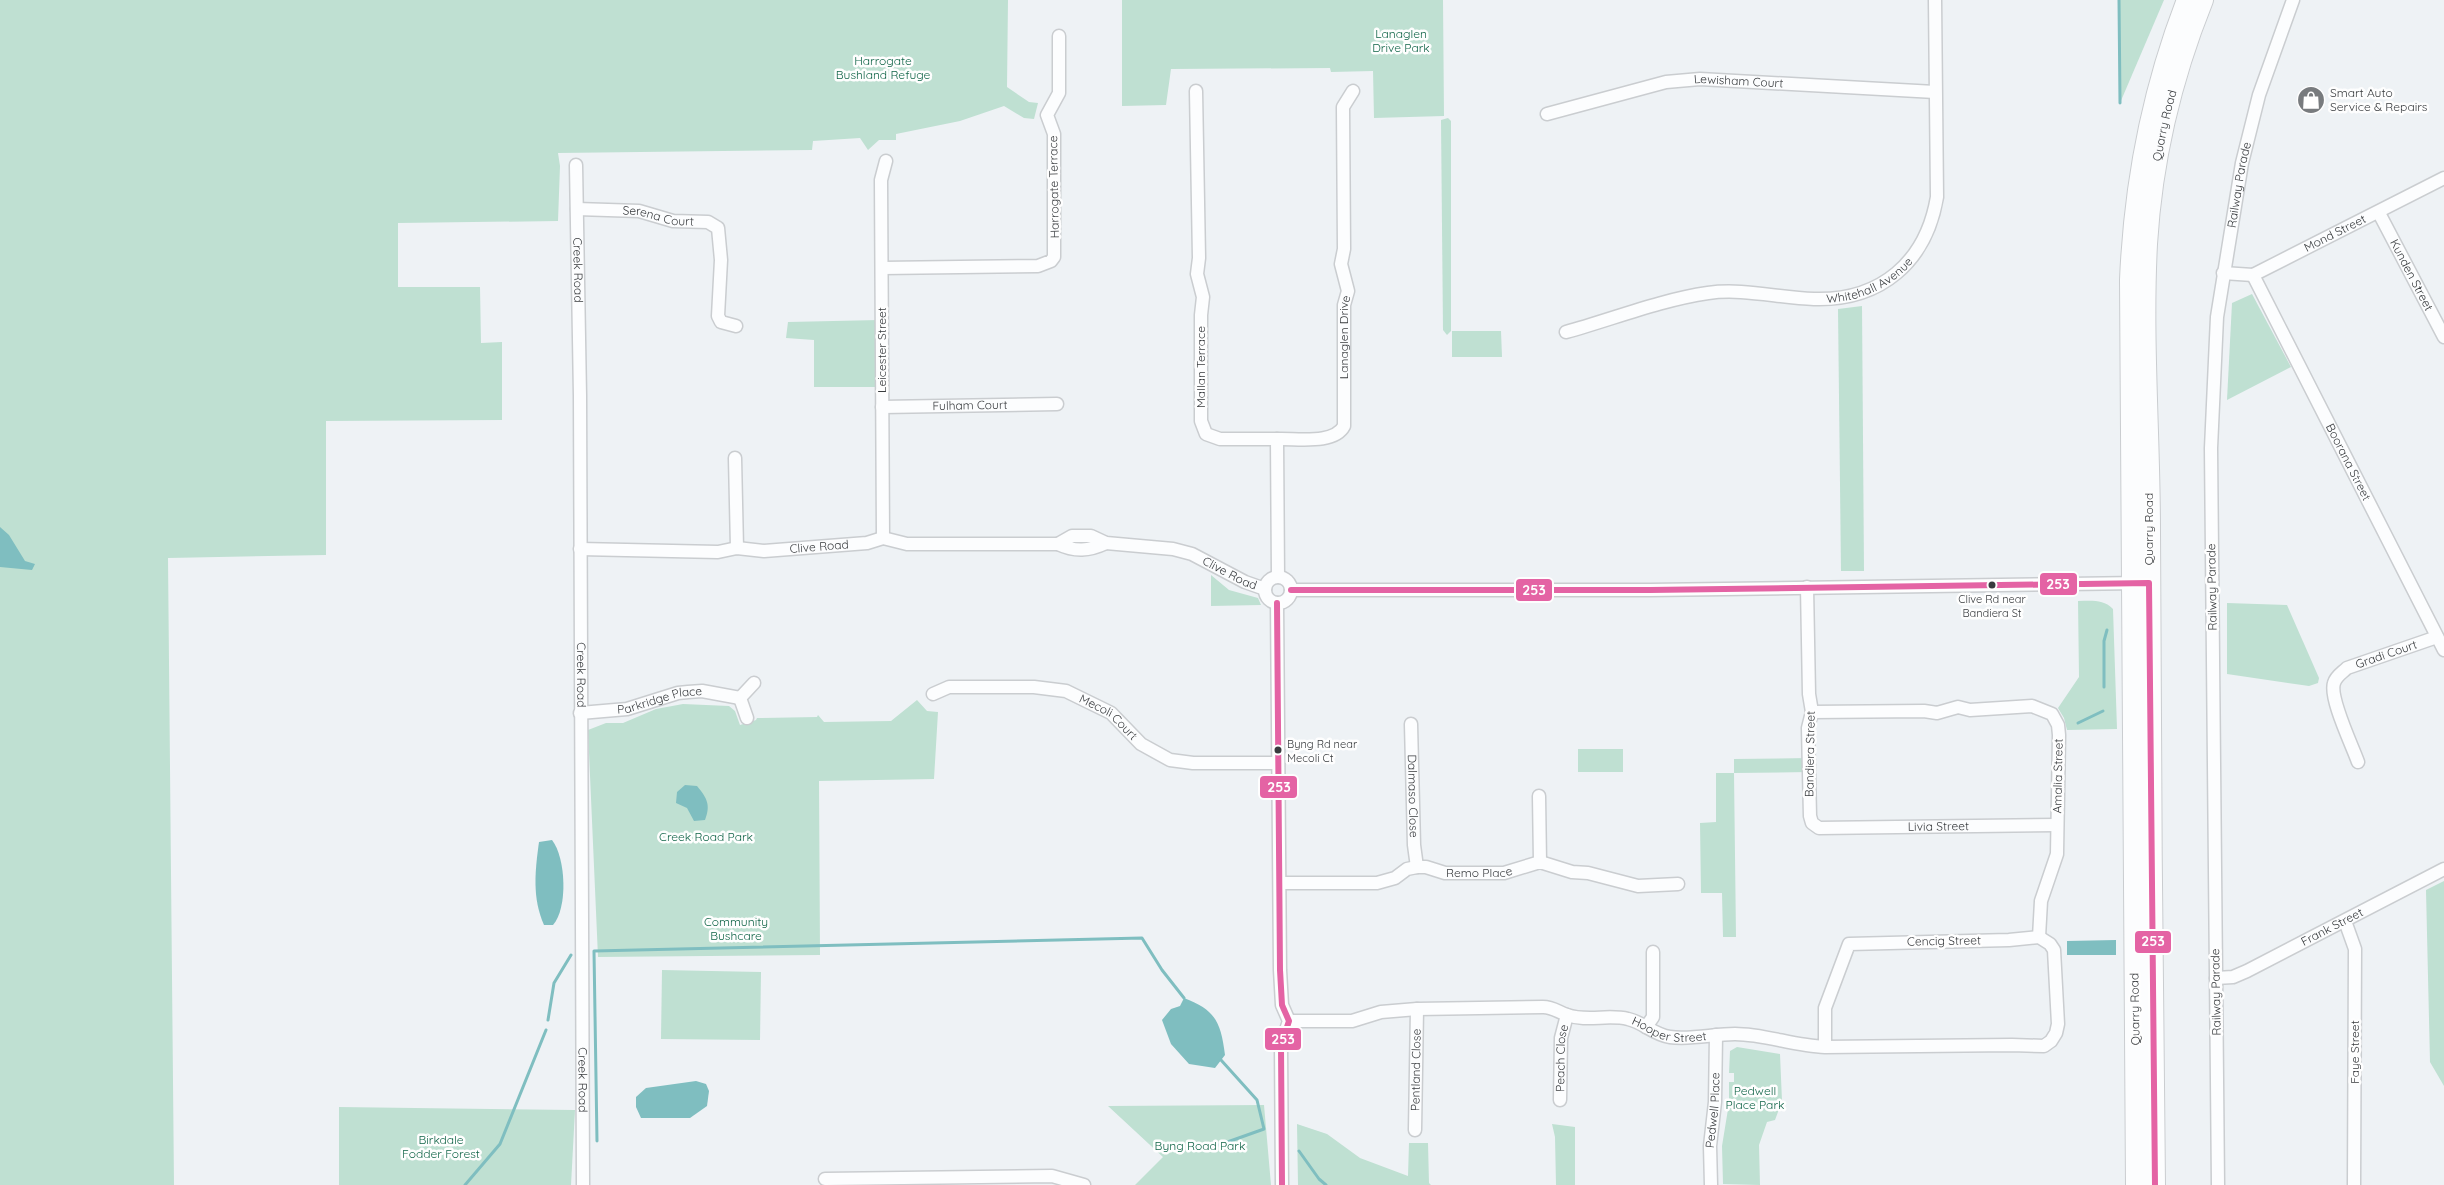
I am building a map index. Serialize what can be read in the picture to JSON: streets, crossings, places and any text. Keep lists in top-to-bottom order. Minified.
{"streets":{"main road":["Quarry Road"],"street":["Lewisham Court","Railway Parade","Harrogate Terrace","Serena Court","Mond Street","Creek Road","Kunden Street","Whitehall Avenue","Lanaglen Drive","Leicester Street","Mallan Terrace","Fulham Court","Boorana Street","Clive Road","Gradi Court","Parkridge Place","Mecoli Court","Bandiera Street","Amalia Street","Dalmaso Close","Livia Street","Remo Place","Frank Street","Cencig Street","Hooper Street","Faye Street","Peach Close","Pentland Close","Pedwell Place"]},"crossings":[["Lewisham Court","Whitehall Avenue"],["Railway Parade","Frank Street"],["Harrogate Terrace","Leicester Street"],["Serena Court","Creek Road"],["Mond Street","Kunden Street"],["Mond Street","Boorana Street"],["Creek Road","Clive Road"],["Creek Road","Parkridge Place"],["Lanaglen Drive","Mallan Terrace"],["Leicester Street","Fulham Court"],["Leicester Street","Clive Road"],["Boorana Street","Gradi Court"],["Bandiera Street","Amalia Street"],["Bandiera Street","Livia Street"],["Amalia Street","Livia Street"],["Amalia Street","Cencig Street"],["Amalia Street","Hooper Street"],["Dalmaso Close","Remo Place"],["Frank Street","Faye Street"],["Cencig Street","Hooper Street"],["Hooper Street","Peach Close"],["Hooper Street","Pentland Close"],["Hooper Street","Pedwell Place"]],"parks":["Lanaglen Drive Park","Harrogate Bushland Refuge","Creek Road Park","Community Bushcare","Pedwell Place Park","Birkdale Fodder Forest","Byng Road Park"],"places":{"shop":["Smart Auto Service & Repairs"],"other":["Clive Rd near Bandiera St","Byng Rd near Mecoli Ct"]},"lines":["transit line 253"]}
